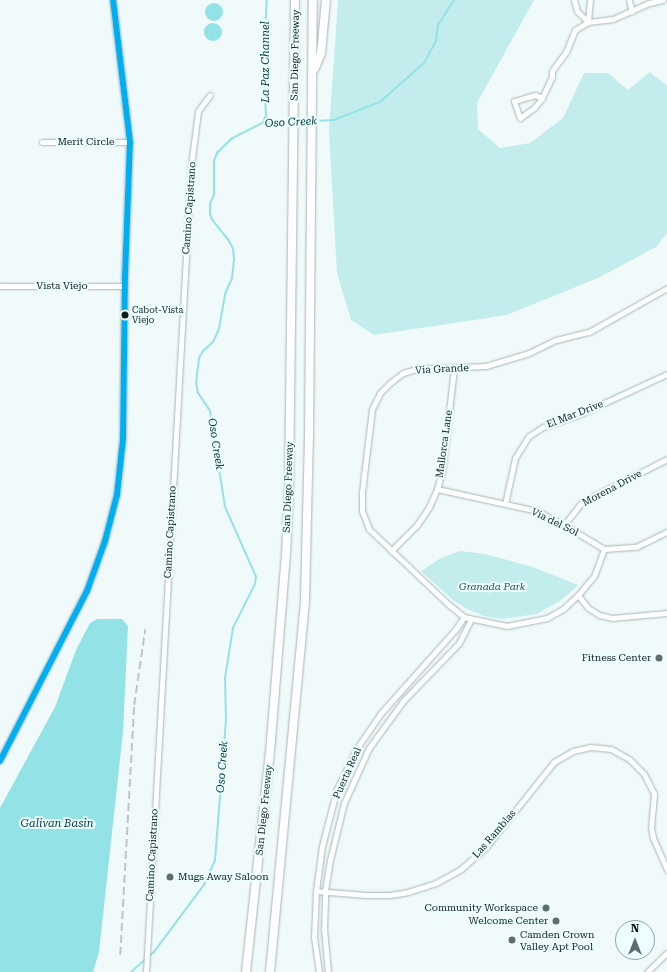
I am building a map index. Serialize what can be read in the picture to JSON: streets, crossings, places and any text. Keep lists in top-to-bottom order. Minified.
{"streets":{"highway":["San Diego Freeway"],"street":["Merit Circle","Camino Capistrano","Vista Viejo","Via Grande","El Mar Drive","Mallorca Lane","Morena Drive","Via del Sol","Puerta Real","Las Ramblas"]},"crossings":[["Via Grande","Mallorca Lane"],["Via Grande","Puerta Real"],["El Mar Drive","Via del Sol"],["Mallorca Lane","Via del Sol"],["Morena Drive","Via del Sol"],["Puerta Real","Las Ramblas"]],"water":["La Paz Channel","Oso Creek","Galivan Basin"],"parks":["Granada Park"],"places":["Cabot-Vista Viejo","Fitness Center","Mugs Away Saloon","Community Workspace","Welcome Center","Camden Crown Valley Apt Pool"],"north":"top"}
